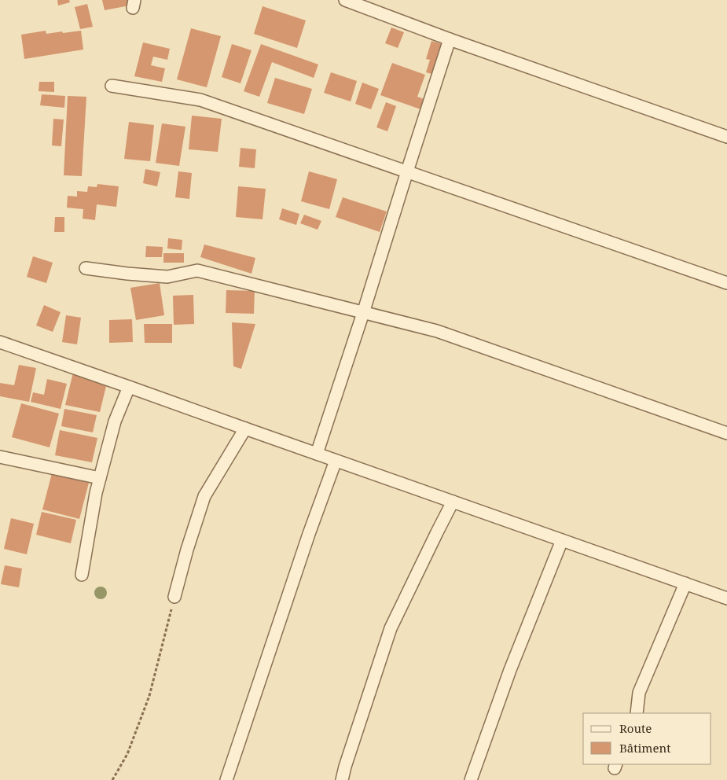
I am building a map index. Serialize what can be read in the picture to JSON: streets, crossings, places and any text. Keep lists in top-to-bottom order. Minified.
{"legend":["Route","Bâtiment"]}
